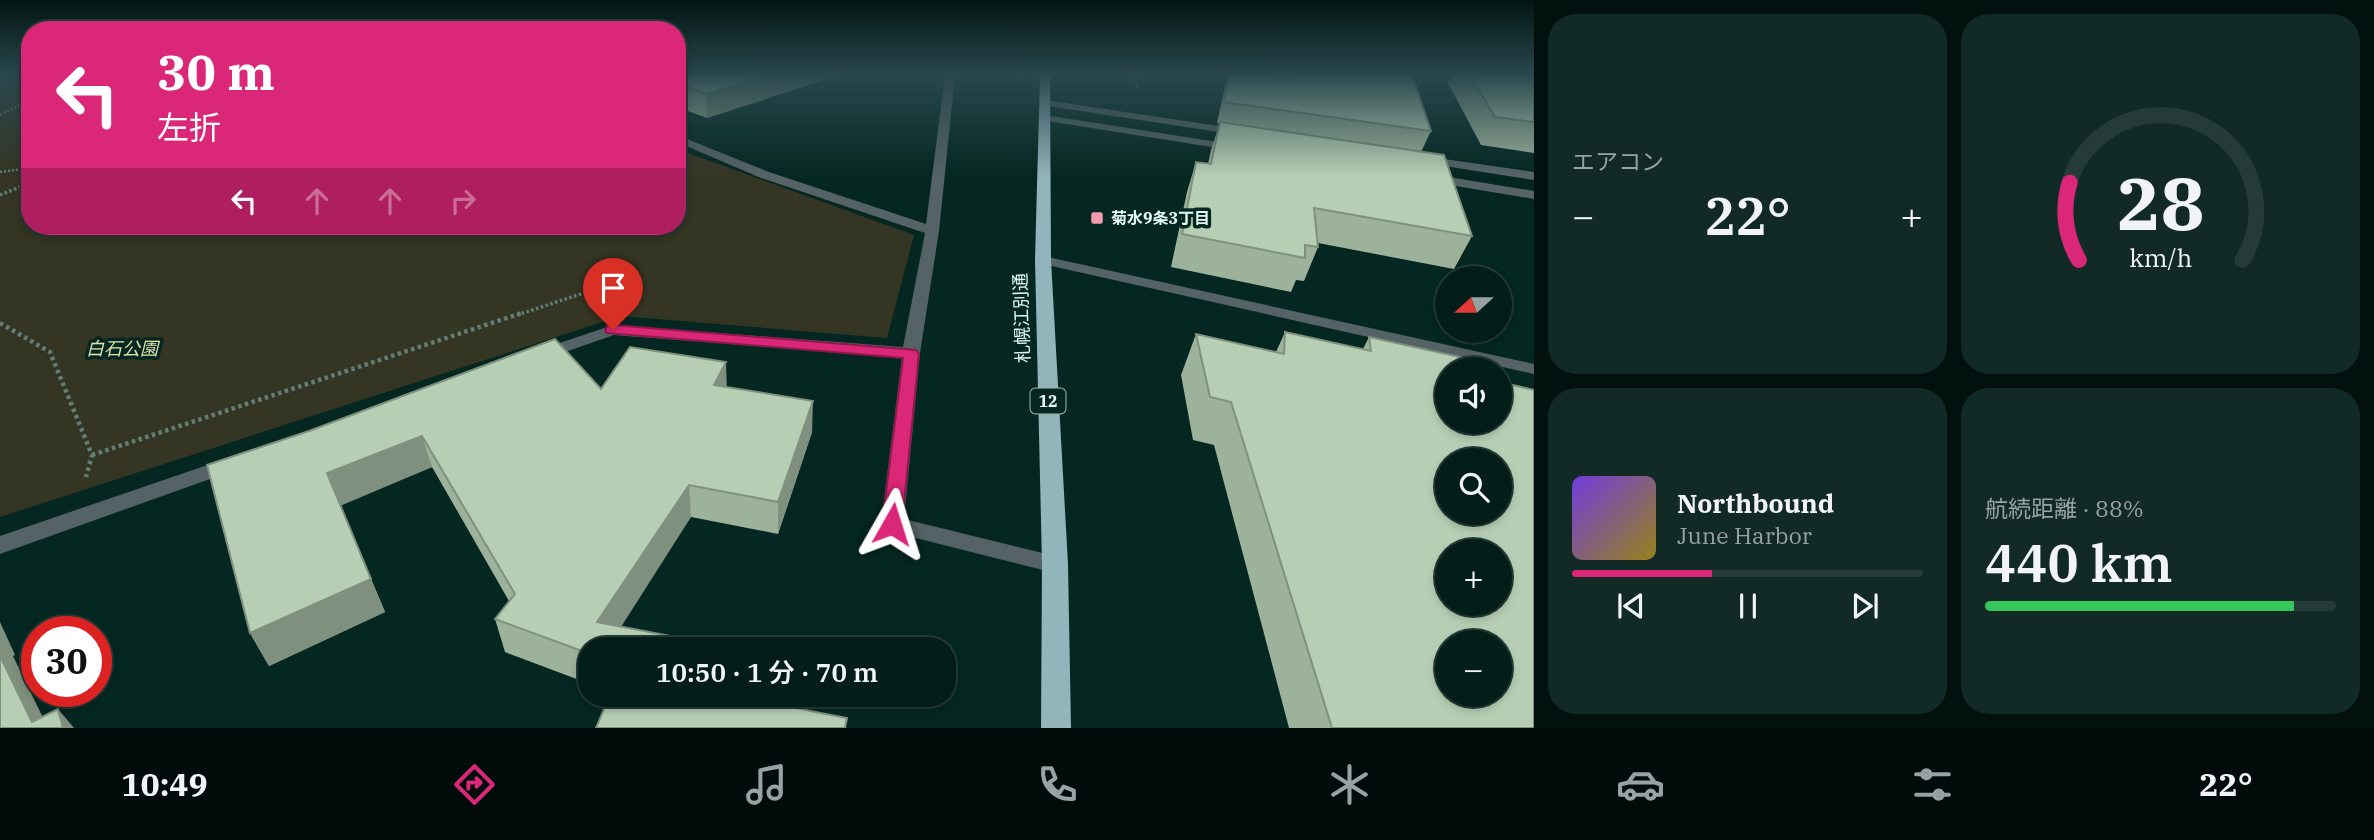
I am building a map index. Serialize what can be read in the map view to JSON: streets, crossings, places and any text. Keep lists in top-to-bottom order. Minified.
{"streets":{"highway":["札幌江別通","12"]},"parks":["白石公園"],"places":{"transit":["菊水9条3丁目"]},"north":"left","page":{"tile":["エアコン",["航続距離 · 88%","440 km"]],"turn":["30 m","左折"],"heat":["−","22°","+"],"map_buttons":["+","−"],"song":["Northbound","June Harbor"],"limit":"30","trip":"10:50 · 1 分 · 70 m","tabs":["10:49","22°"],"gauge":["28","km/h"]}}
